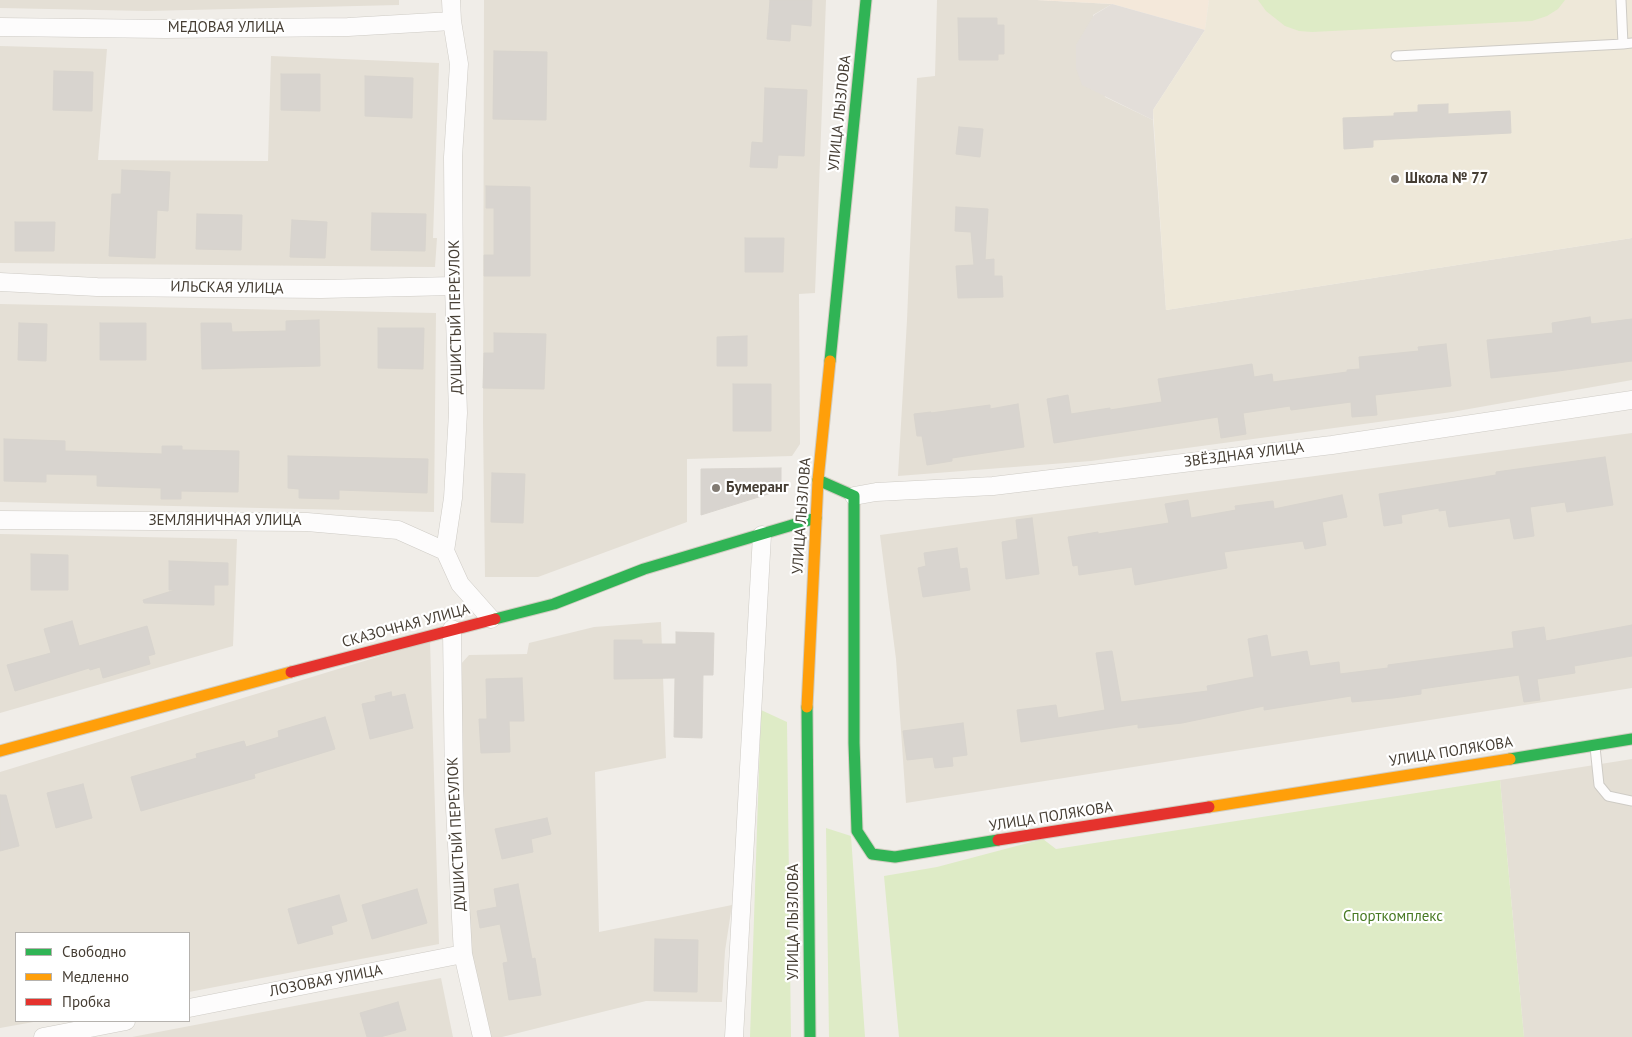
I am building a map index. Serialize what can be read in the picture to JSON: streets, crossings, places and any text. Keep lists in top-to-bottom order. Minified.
{"streets":{"street":["МЕДОВАЯ УЛИЦА","УЛИЦА ЛЫЗЛОВА","ИЛЬСКАЯ УЛИЦА","ДУШИСТЫЙ ПЕРЕУЛОК","ЗВЁЗДНАЯ УЛИЦА","ЗЕМЛЯНИЧНАЯ УЛИЦА","СКАЗОЧНАЯ УЛИЦА","УЛИЦА ПОЛЯКОВА","ЛОЗОВАЯ УЛИЦА"]},"crossings":[["МЕДОВАЯ УЛИЦА","ДУШИСТЫЙ ПЕРЕУЛОК"],["УЛИЦА ЛЫЗЛОВА","СКАЗОЧНАЯ УЛИЦА"],["ИЛЬСКАЯ УЛИЦА","ДУШИСТЫЙ ПЕРЕУЛОК"],["ДУШИСТЫЙ ПЕРЕУЛОК","ЗЕМЛЯНИЧНАЯ УЛИЦА"],["ДУШИСТЫЙ ПЕРЕУЛОК","СКАЗОЧНАЯ УЛИЦА"],["ДУШИСТЫЙ ПЕРЕУЛОК","ЛОЗОВАЯ УЛИЦА"],["ЗВЁЗДНАЯ УЛИЦА","УЛИЦА ПОЛЯКОВА"]],"parks":["Спорткомплекс"],"places":["Школа № 77","Бумеранг"],"legend":["Свободно","Медленно","Пробка"]}
